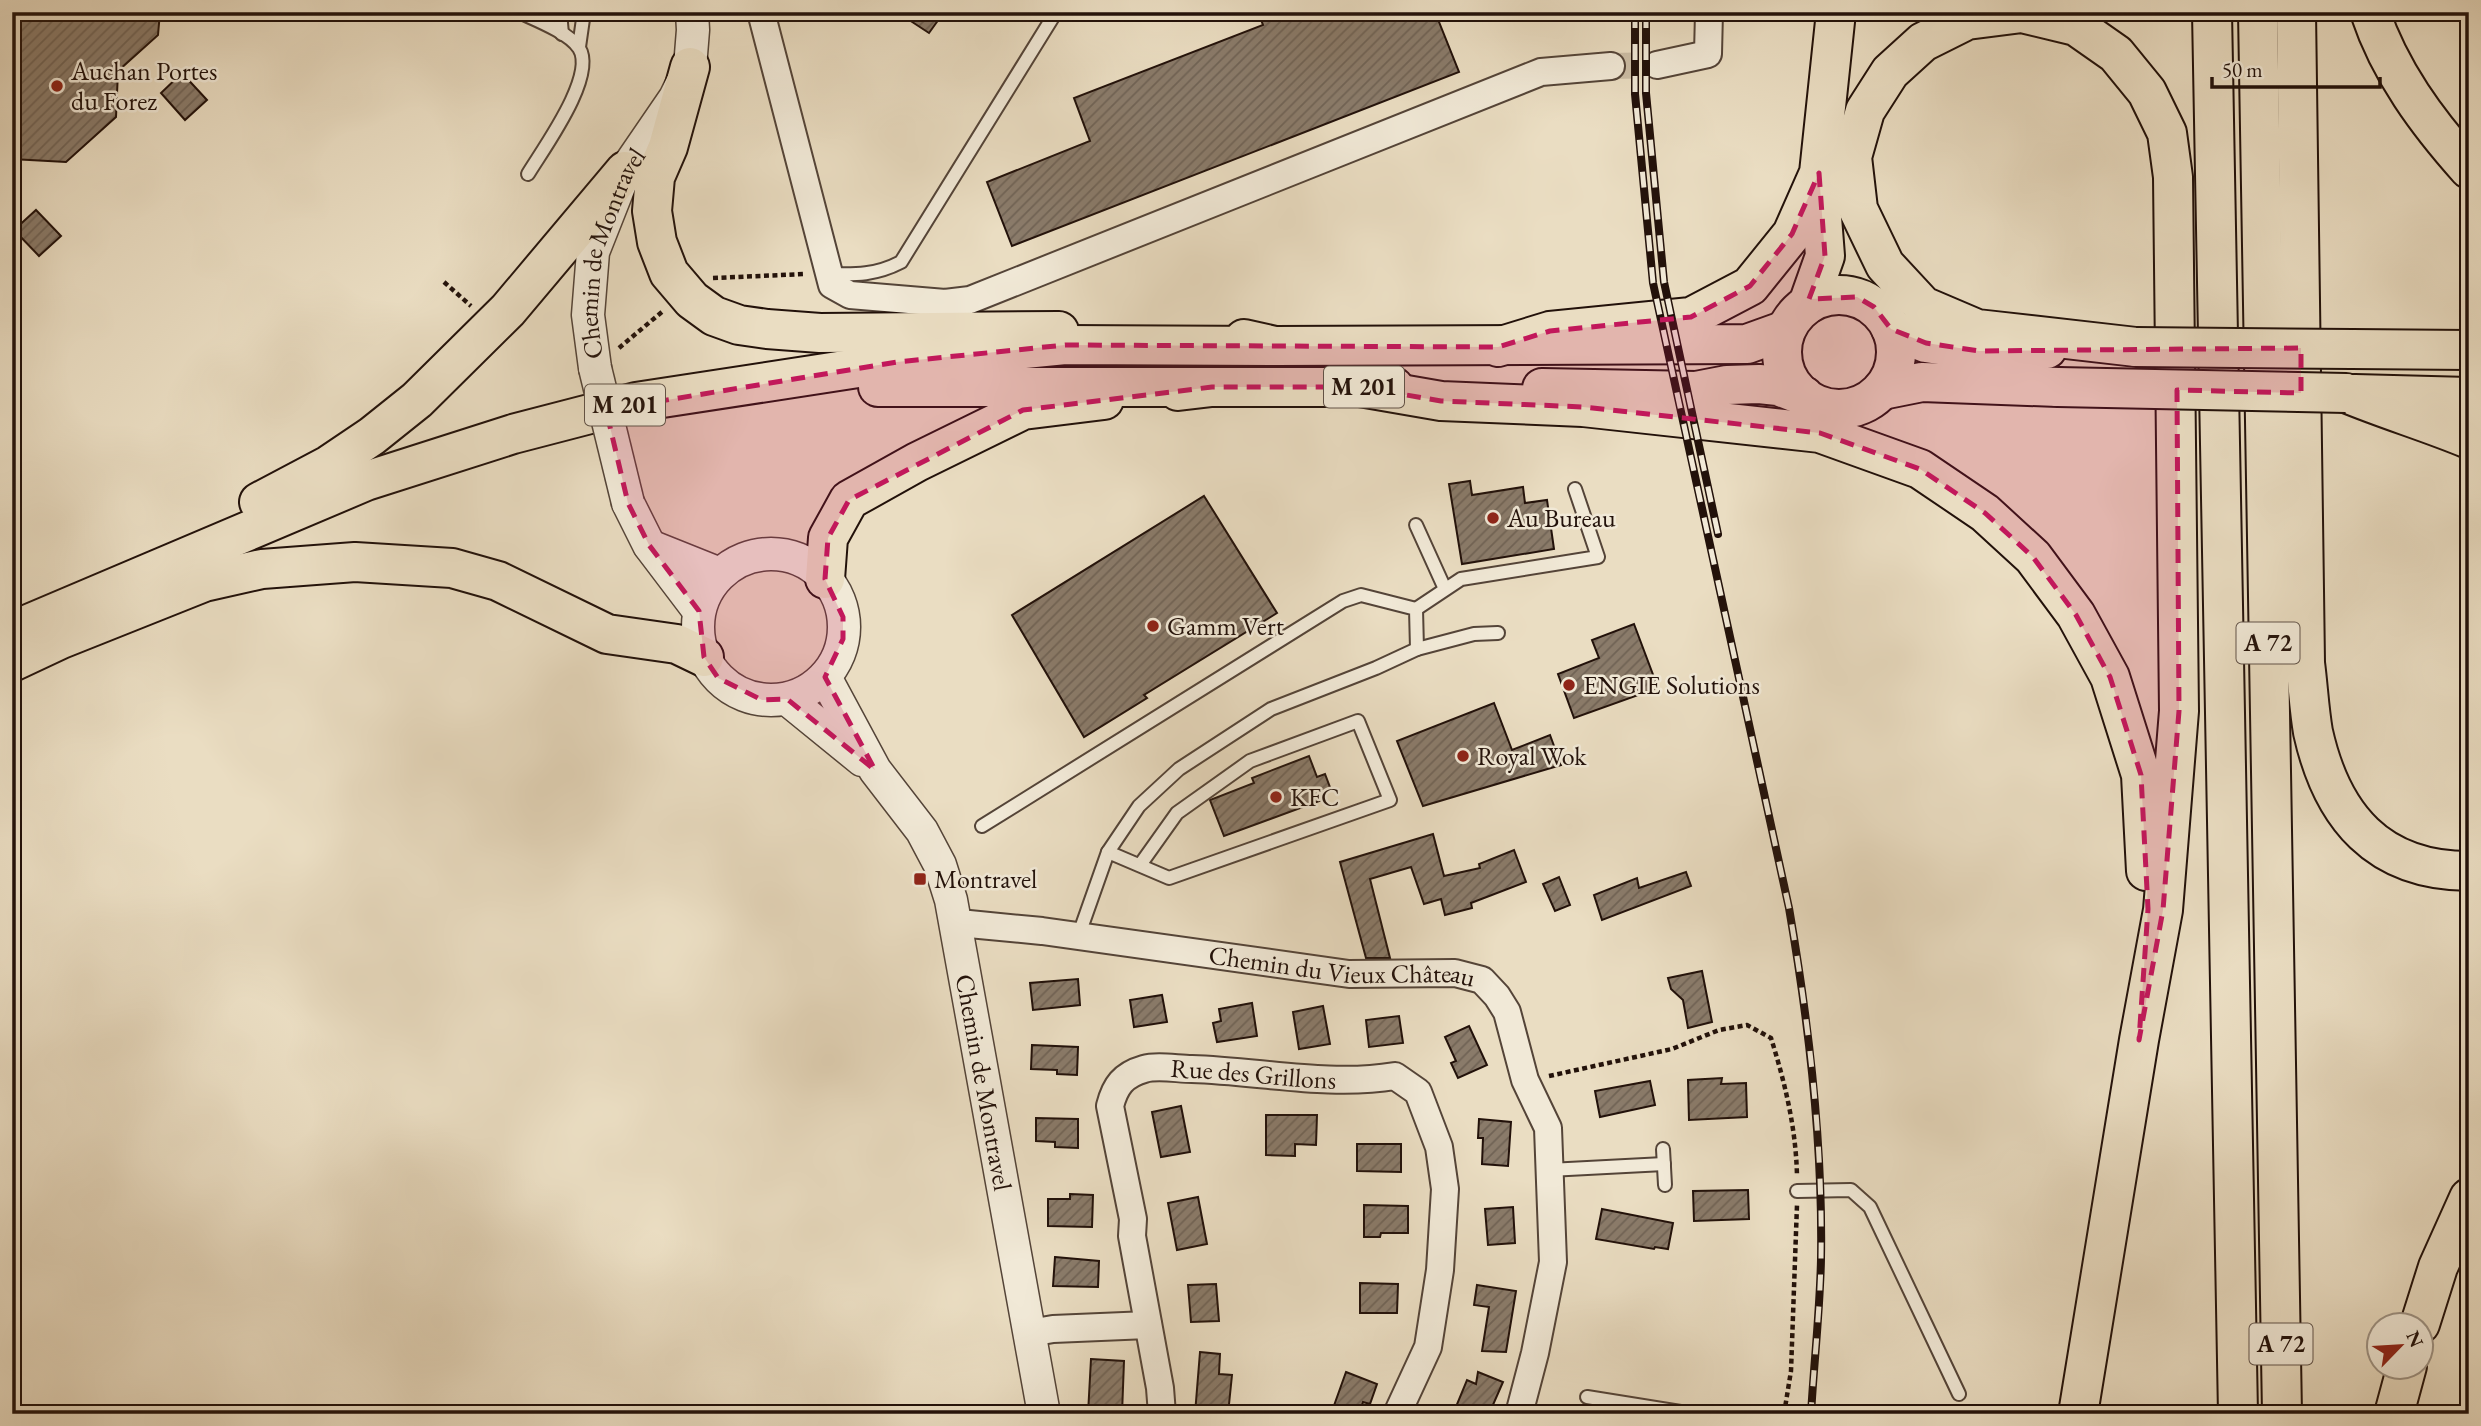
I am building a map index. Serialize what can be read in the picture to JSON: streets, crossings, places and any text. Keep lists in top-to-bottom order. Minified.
{"streets":{"main road":["M 201","A 72"],"street":["Chemin de Montravel","Chemin du Vieux Château","Rue des Grillons"]},"crossings":[["Chemin de Montravel","Chemin du Vieux Château"]],"places":{"other":["Auchan Portes du Forez","Au Bureau","Gamm Vert","ENGIE Solutions","Royal Wok","KFC"],"transit":["Montravel"]},"scale_bar":"50 m","north":"top right"}
